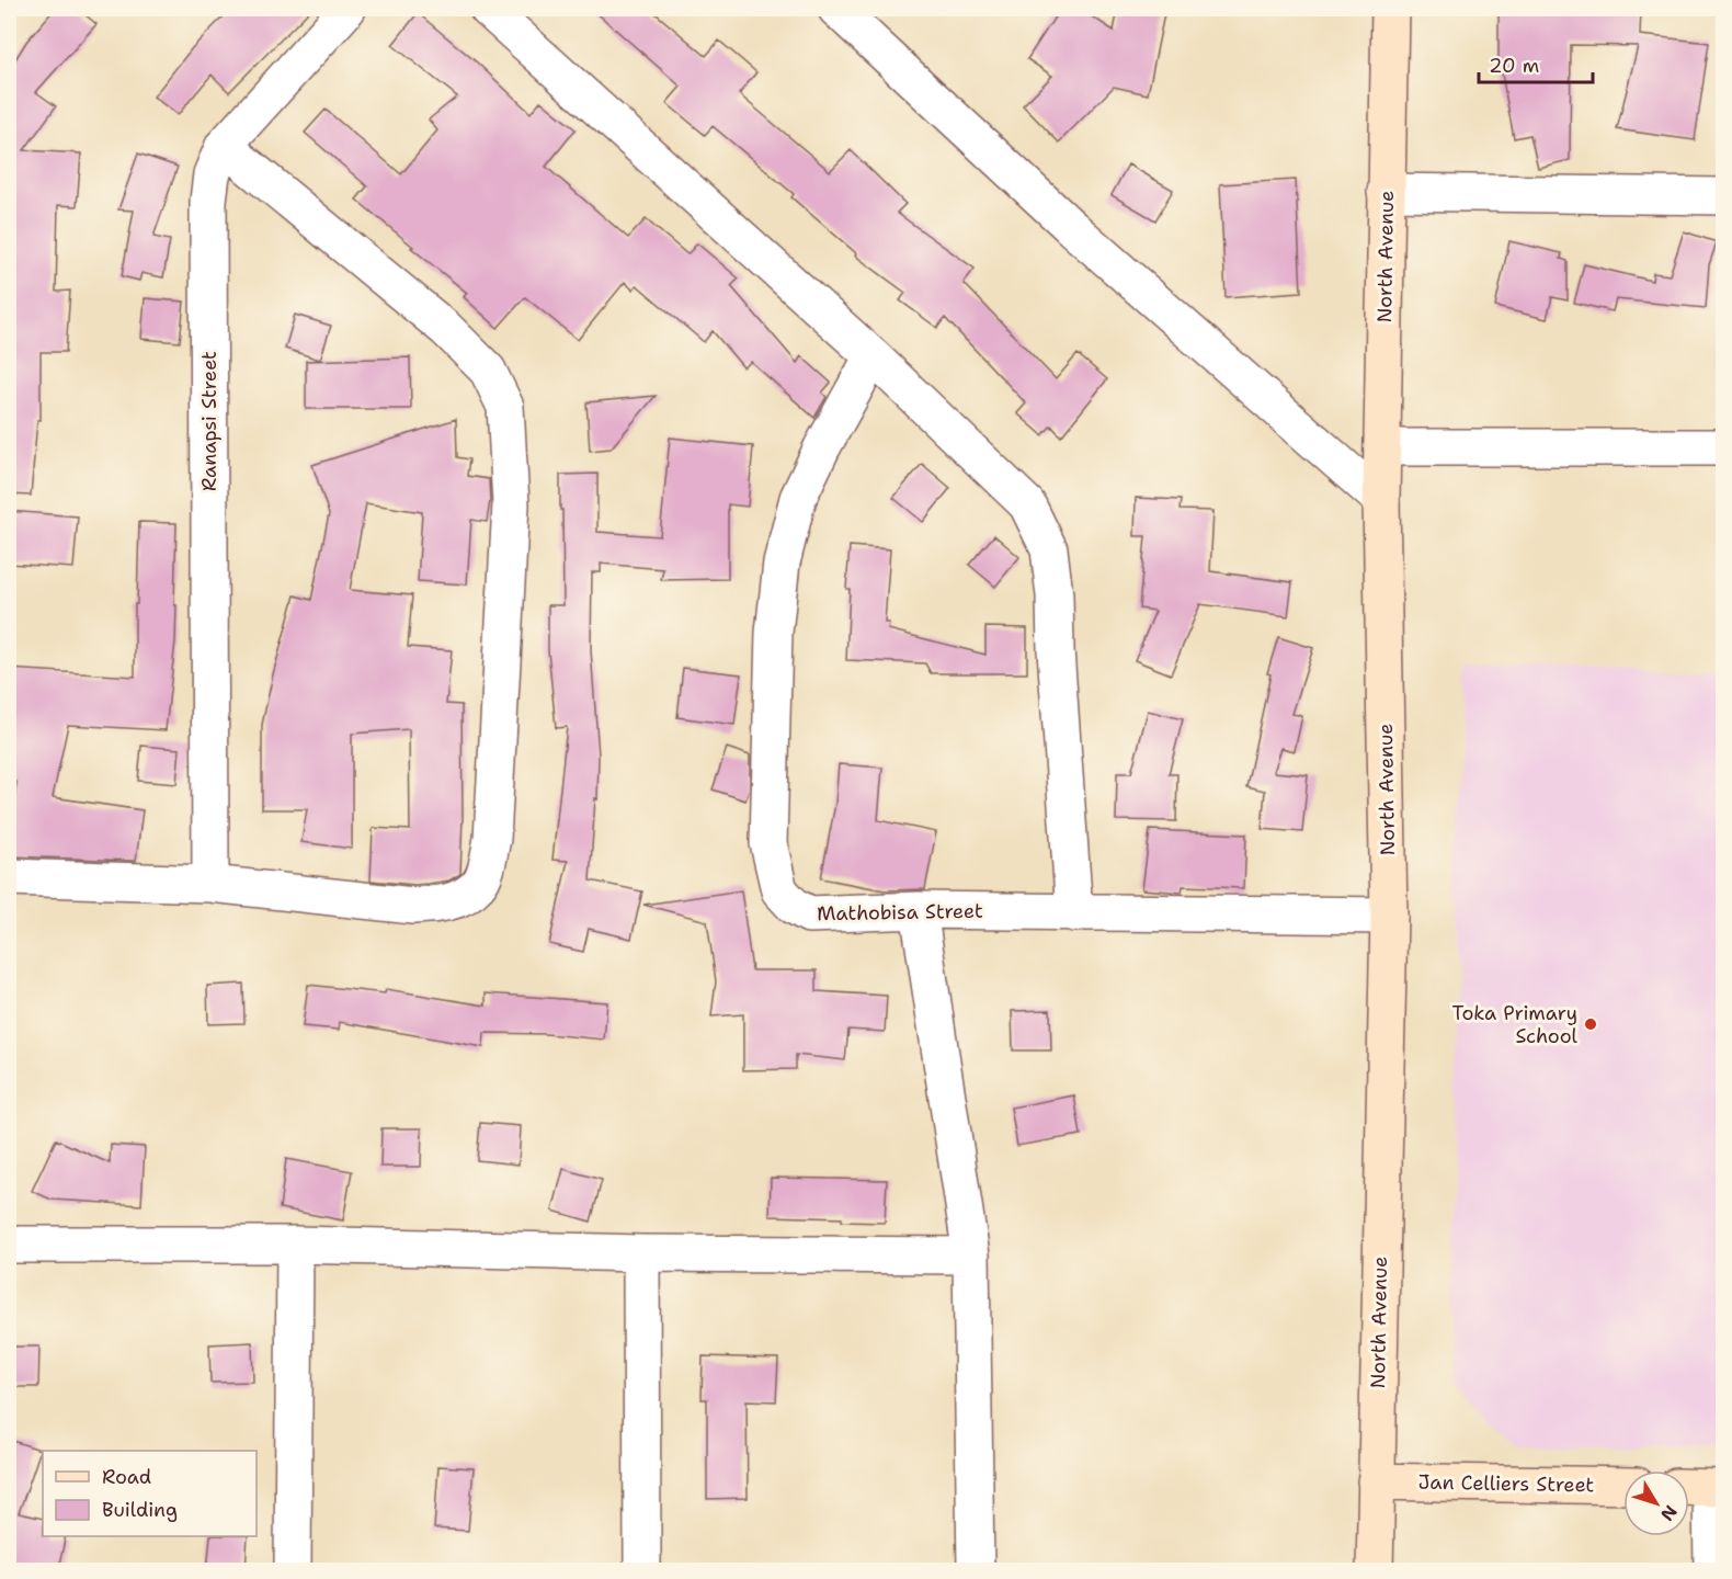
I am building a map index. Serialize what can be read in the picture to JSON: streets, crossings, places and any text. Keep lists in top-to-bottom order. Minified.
{"streets":{"street":["North Avenue","Ranapsi Street","Mathobisa Street","Jan Celliers Street"]},"crossings":[["North Avenue","Mathobisa Street"],["North Avenue","Jan Celliers Street"]],"places":["Toka Primary School"],"legend":["Road","Building"],"scale_bar":"20 m","north":"bottom right"}
